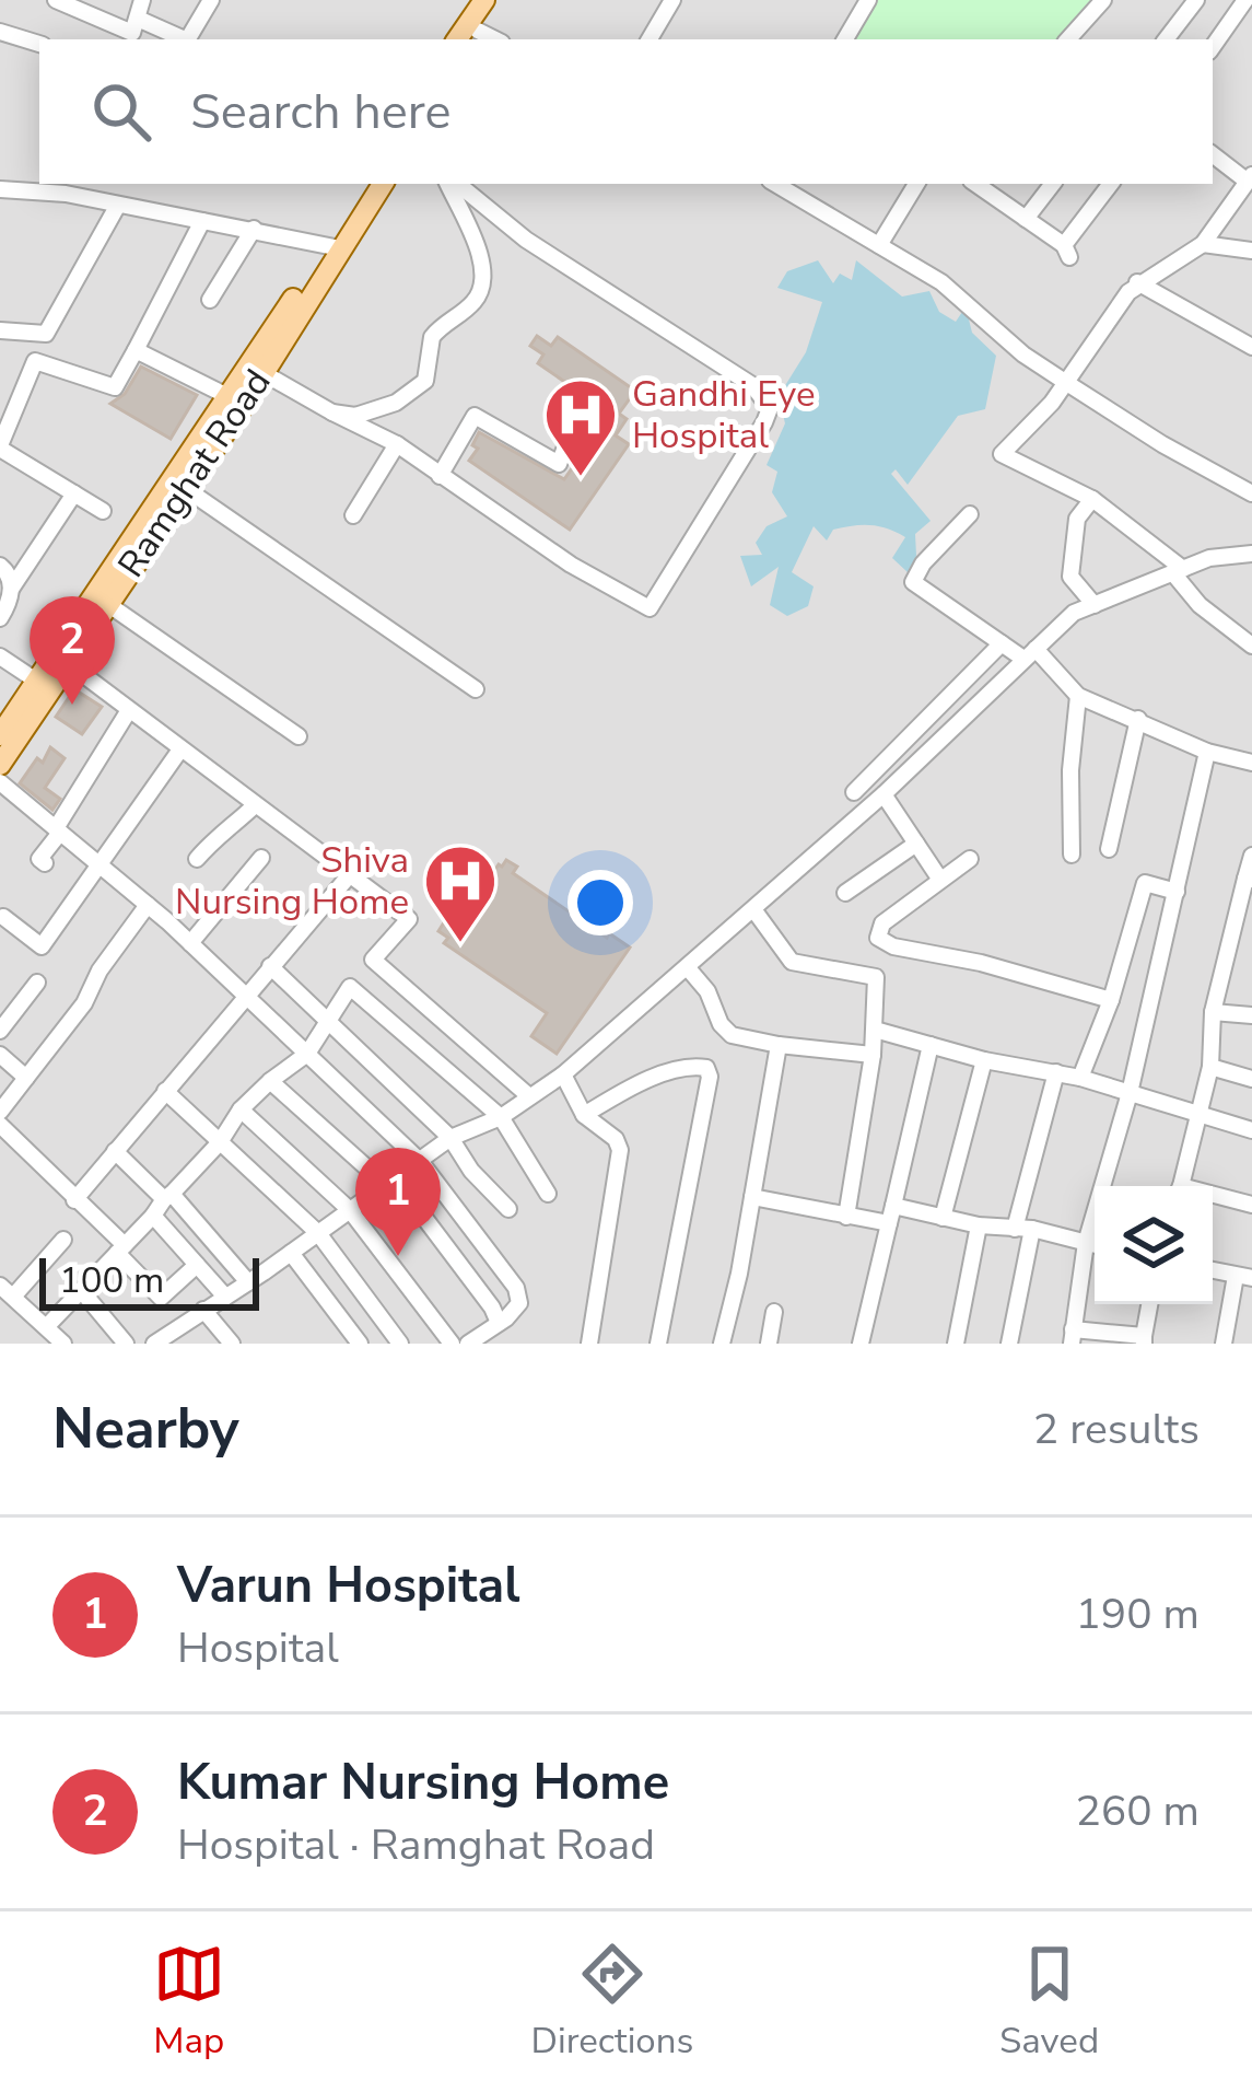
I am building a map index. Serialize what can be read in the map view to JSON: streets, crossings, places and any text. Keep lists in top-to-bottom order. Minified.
{"streets":{"main road":["Ramghat Road"]},"places":{"hospital":["Gandhi Eye Hospital","Shiva Nursing Home"]},"scale_bar":"100 m","page":{"search":"Search here","pins":["2","1"],"scale":"100 m","heading":["Nearby","2 results"],"list":[{"mark":"1","name":"Varun Hospital","note":"Hospital","value":"190 m"},{"mark":"2","name":"Kumar Nursing Home","note":"Hospital · Ramghat Road","value":"260 m"}],"nav":["Map","Directions","Saved"]}}
